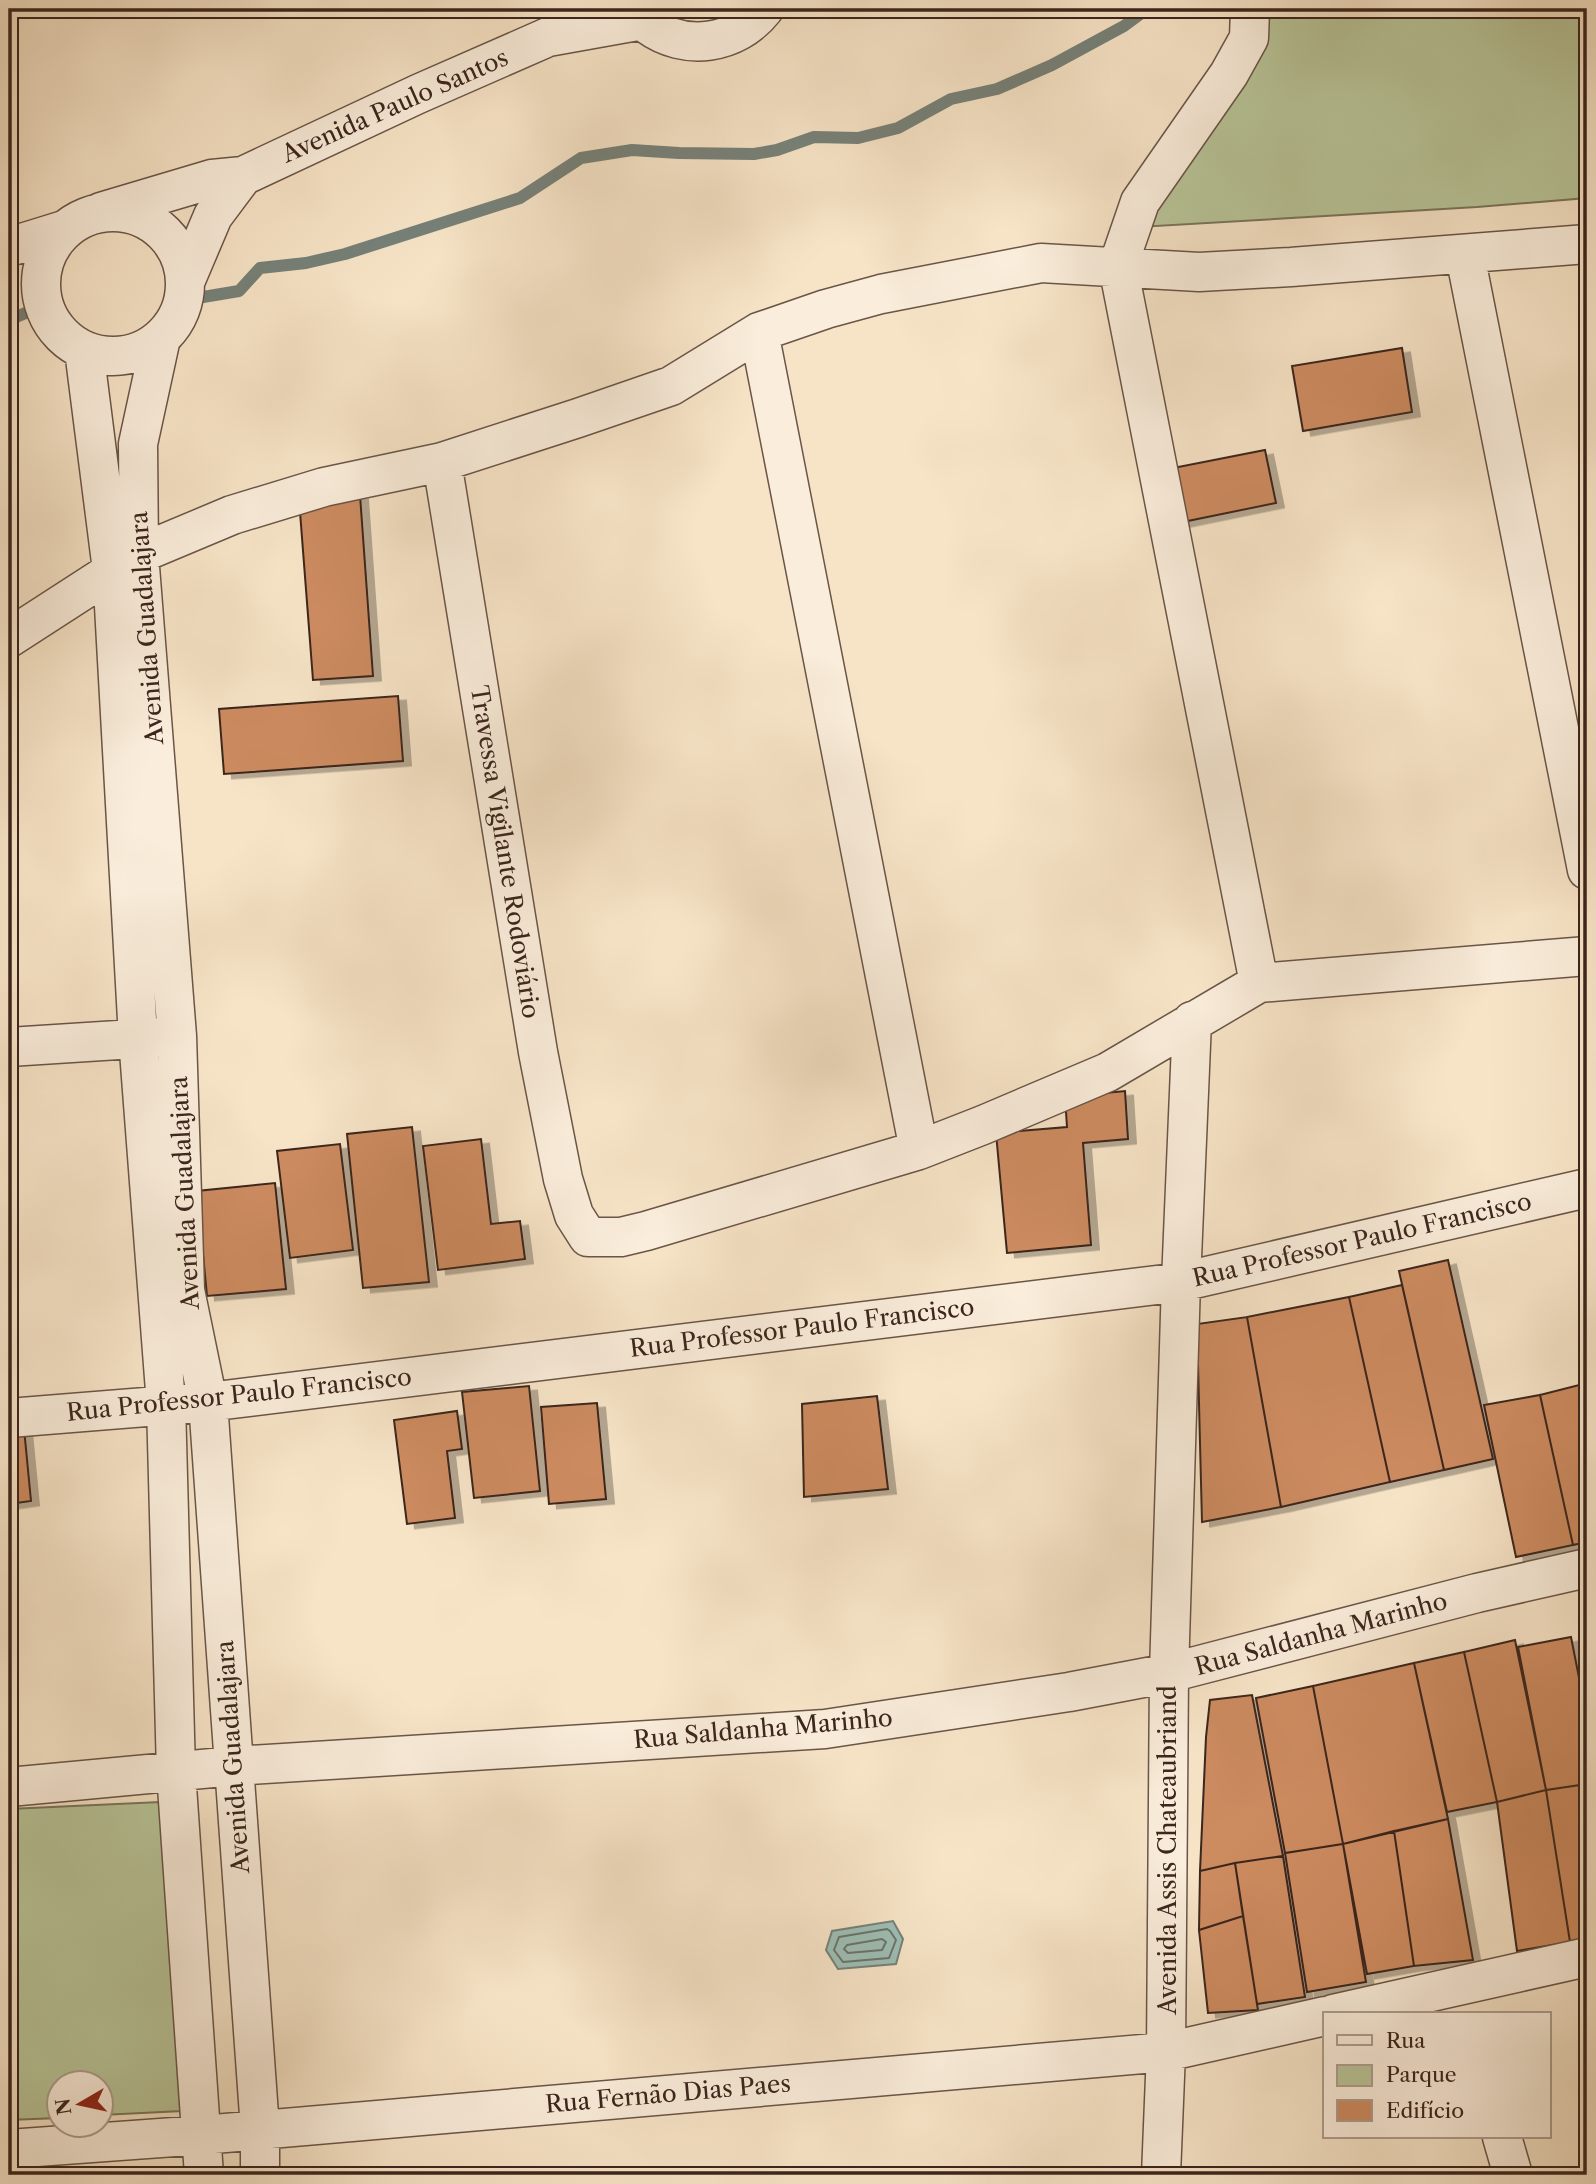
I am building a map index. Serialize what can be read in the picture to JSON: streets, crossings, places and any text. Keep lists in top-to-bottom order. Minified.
{"streets":{"street":["Avenida Paulo Santos","Avenida Guadalajara","Travessa Vigilante Rodoviário","Rua Professor Paulo Francisco","Rua Saldanha Marinho","Avenida Assis Chateaubriand","Rua Fernão Dias Paes"]},"crossings":[["Avenida Paulo Santos","Avenida Guadalajara"],["Avenida Guadalajara","Rua Professor Paulo Francisco"],["Avenida Guadalajara","Rua Saldanha Marinho"],["Avenida Guadalajara","Rua Fernão Dias Paes"],["Rua Professor Paulo Francisco","Avenida Assis Chateaubriand"],["Rua Saldanha Marinho","Avenida Assis Chateaubriand"],["Avenida Assis Chateaubriand","Rua Fernão Dias Paes"]],"legend":["Rua","Parque","Edifício"],"north":"left"}
